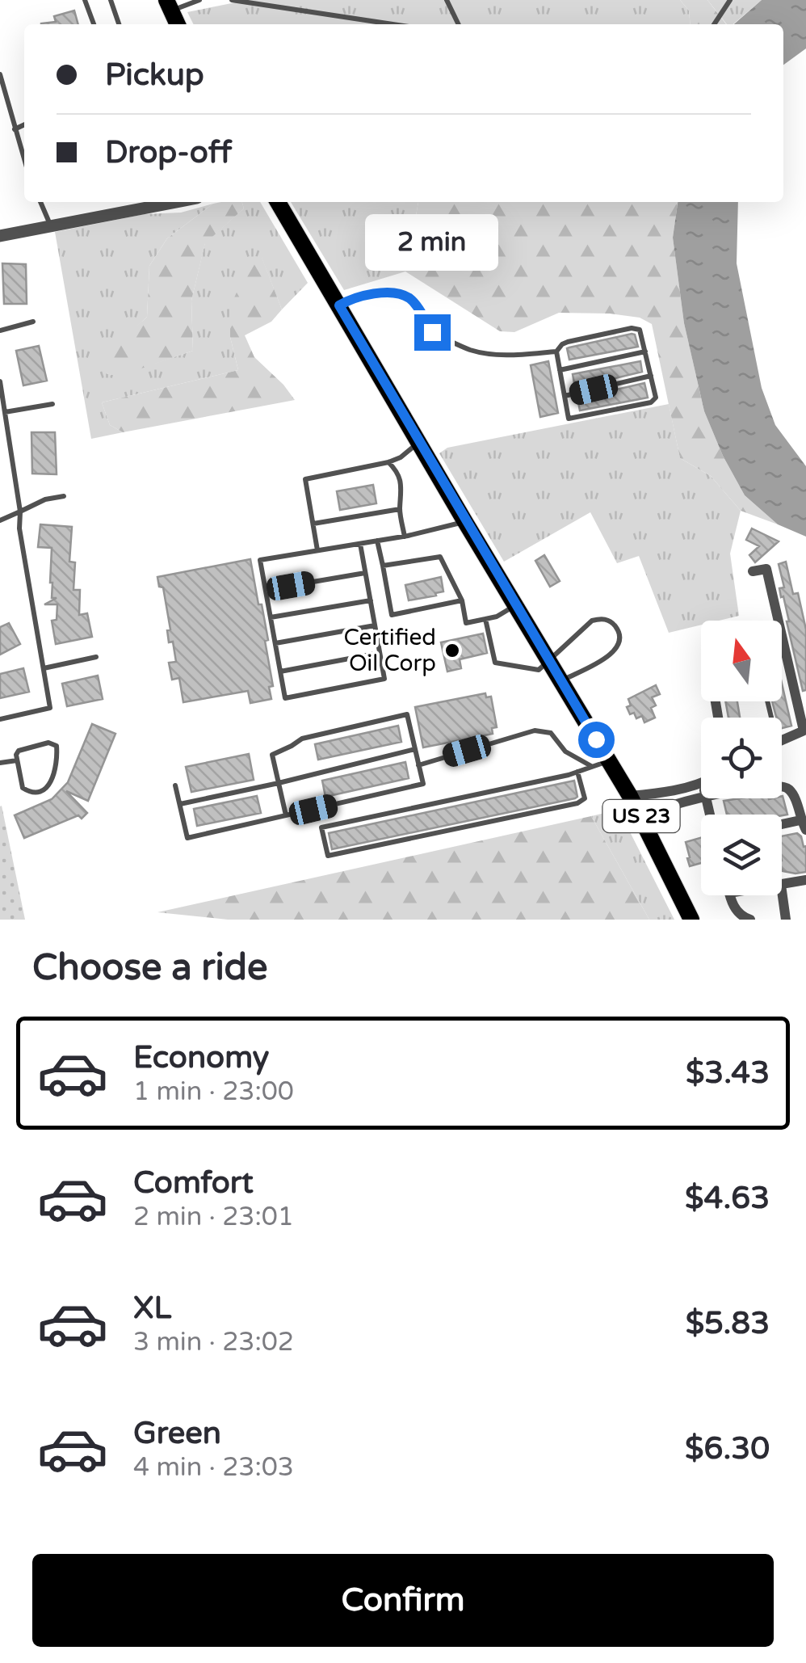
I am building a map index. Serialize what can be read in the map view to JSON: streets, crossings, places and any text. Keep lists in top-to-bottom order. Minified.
{"streets":{"highway":["US 23"]},"places":["Certified Oil Corp"],"north":"top","page":{"banner":["Pickup","Drop-off"],"bubble":"2 min","heading":"Choose a ride","list":[{"name":"Economy","note":"1 min · 23:00","value":"$3.43"},{"name":"Comfort","note":"2 min · 23:01","value":"$4.63"},{"name":"XL","note":"3 min · 23:02","value":"$5.83"},{"name":"Green","note":"4 min · 23:03","value":"$6.30"}],"buttons":"Confirm"}}
